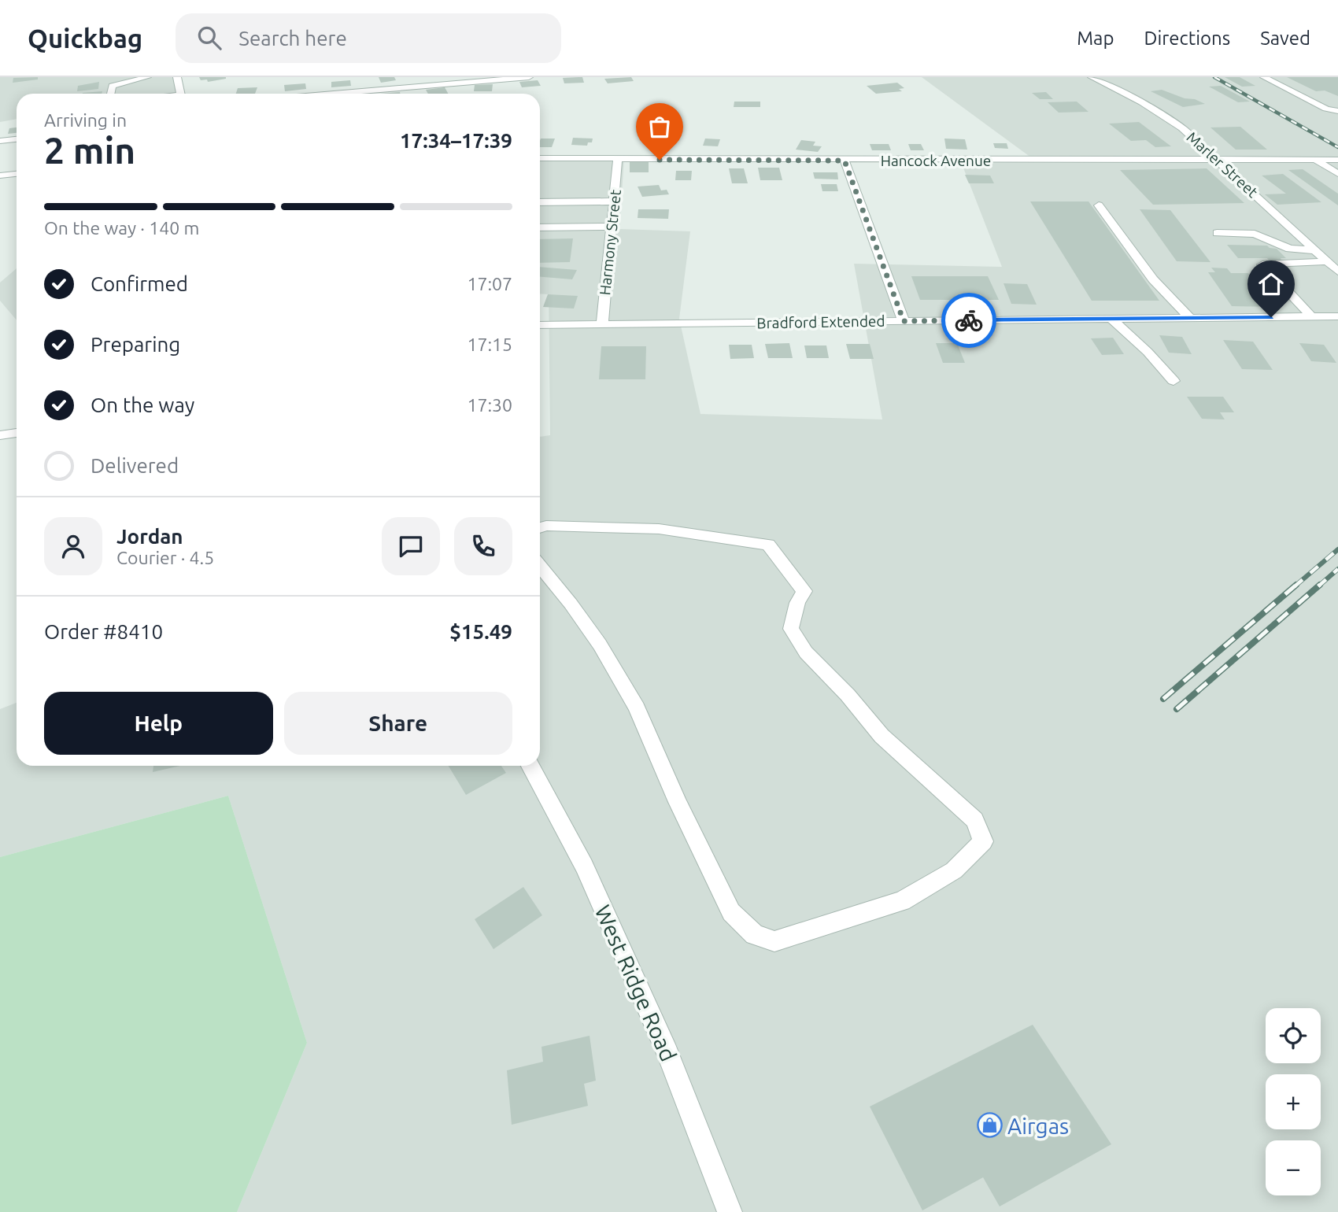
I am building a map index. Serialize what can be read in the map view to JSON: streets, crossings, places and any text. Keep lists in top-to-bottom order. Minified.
{"streets":{"street":["Hancock Avenue","Marler Street","Harmony Street","Bradford Extended","West Ridge Road"]},"crossings":[["Hancock Avenue","Marler Street"],["Hancock Avenue","Harmony Street"],["Harmony Street","Bradford Extended"]],"places":{"shop":["Airgas"]},"page":{"header":"Quickbag","search":"Search here","nav":["Map","Directions","Saved"],"heading":["2 min","Arriving in","17:34–17:39"],"panel":["Jordan","Courier · 4.5","Order #8410","$15.49"],"bar":"On the way · 140 m","list":[["Confirmed","17:07"],["Preparing","17:15"],["On the way","17:30"],"Delivered"],"buttons":["Help","Share"],"map_buttons":["+","−"]}}
